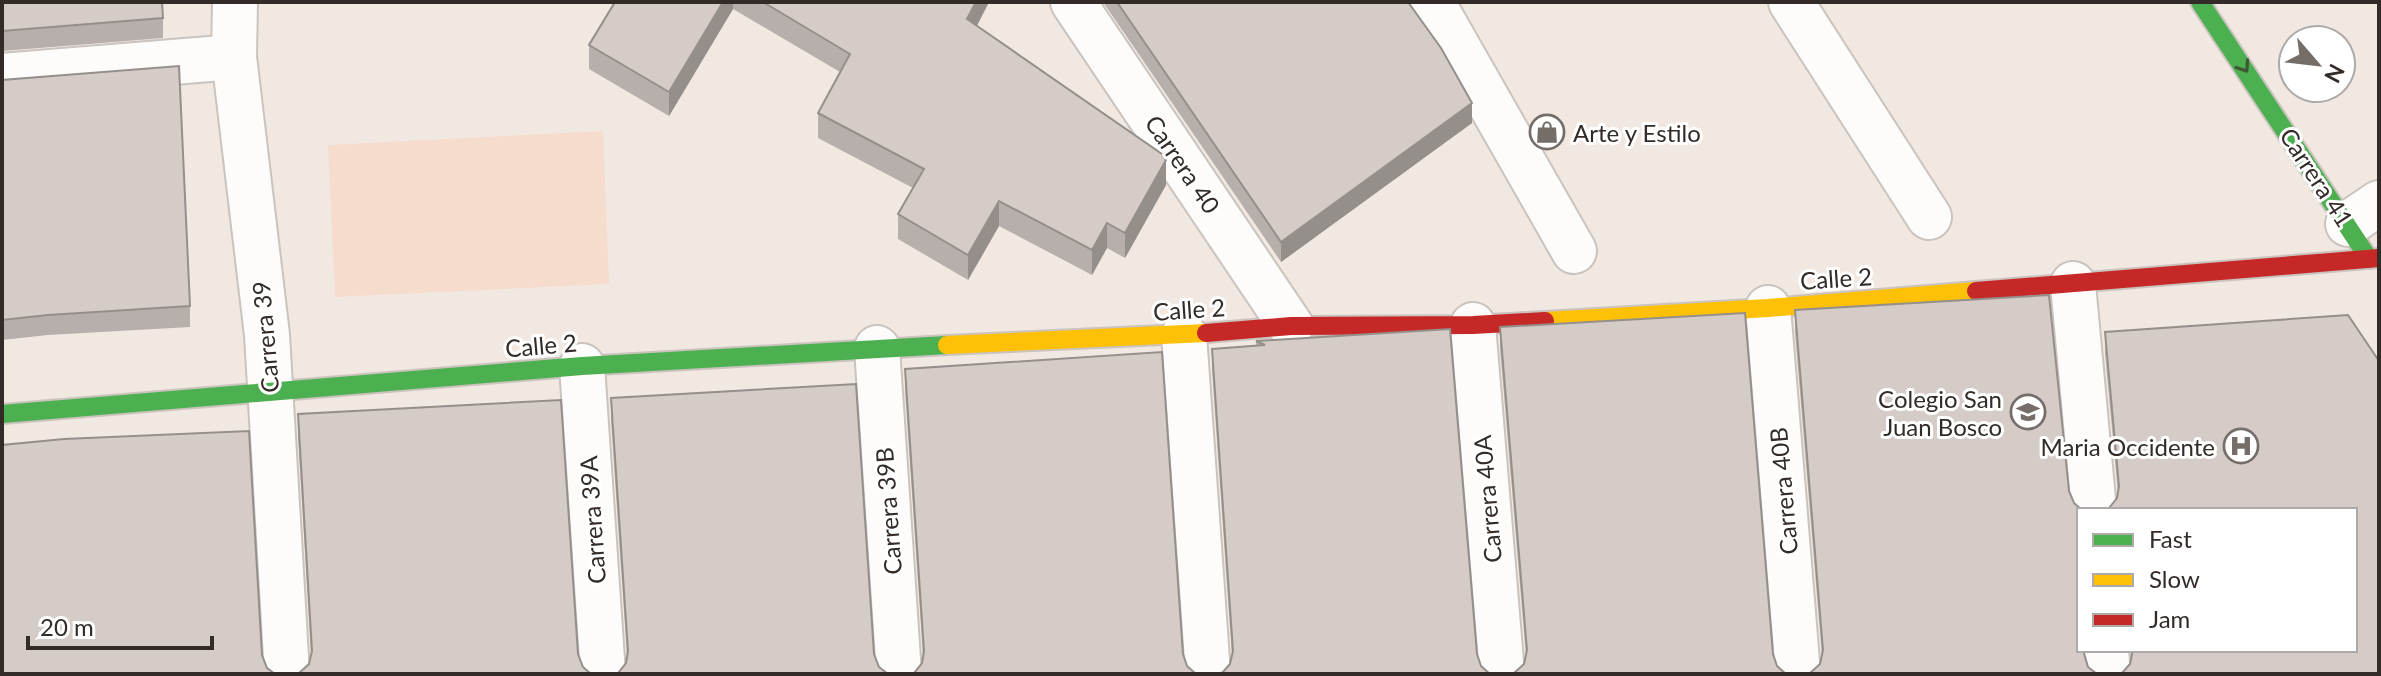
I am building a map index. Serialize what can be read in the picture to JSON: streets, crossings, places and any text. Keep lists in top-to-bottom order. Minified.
{"streets":{"street":["Carrera 40","Carrera 41","Calle 2","Carrera 39","Carrera 40B","Carrera 40A","Carrera 39B","Carrera 39A"]},"crossings":[["Carrera 40","Calle 2"],["Carrera 41","Calle 2"],["Calle 2","Carrera 39"],["Calle 2","Carrera 40B"],["Calle 2","Carrera 40A"],["Calle 2","Carrera 39B"],["Calle 2","Carrera 39A"]],"one_way":["Carrera 41"],"places":{"shop":["Arte y Estilo"],"school or university":["Colegio San Juan Bosco"],"hospital":["Maria Occidente"]},"legend":["Fast","Slow","Jam"],"scale_bar":"20 m","north":"bottom right"}
